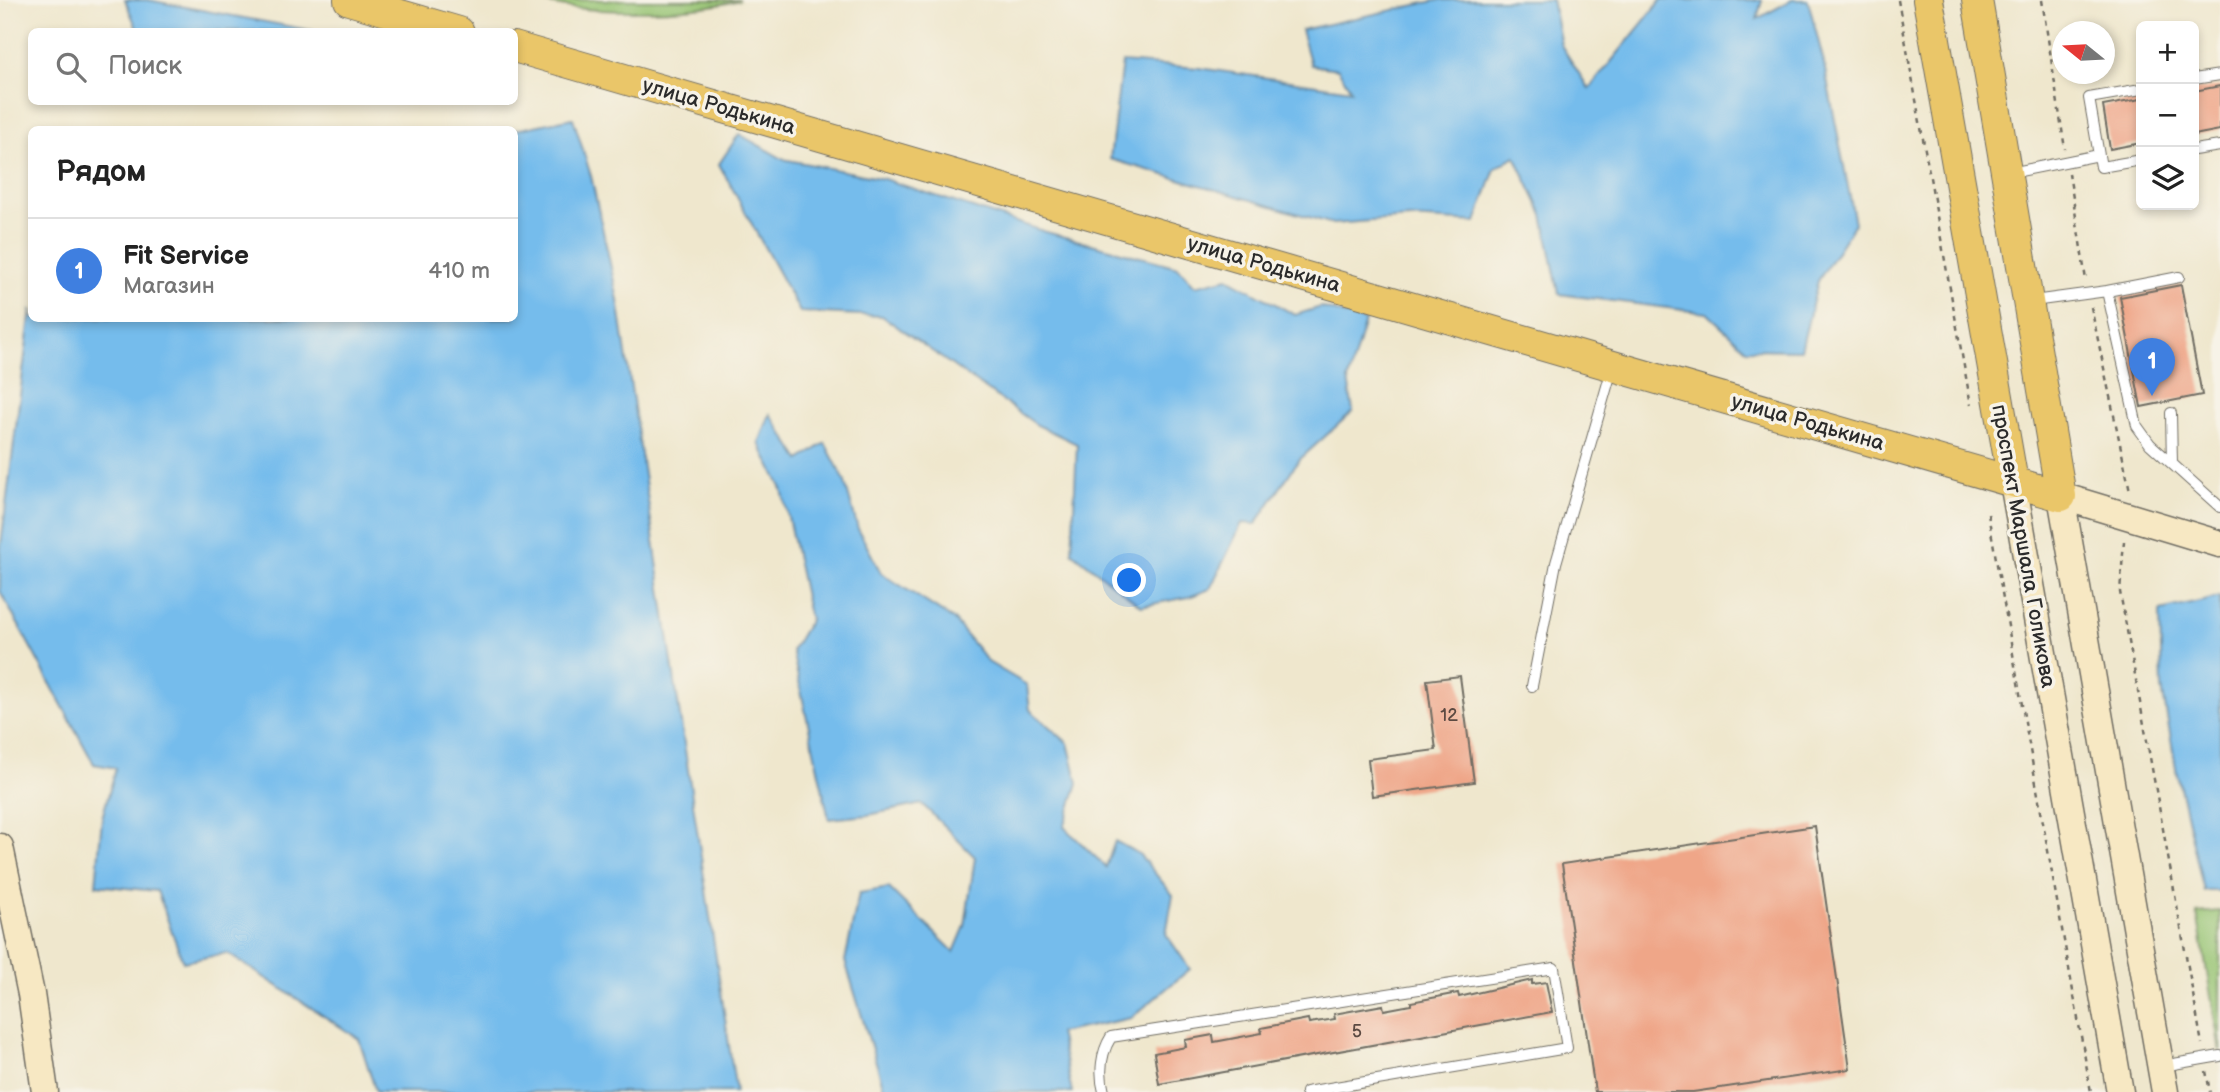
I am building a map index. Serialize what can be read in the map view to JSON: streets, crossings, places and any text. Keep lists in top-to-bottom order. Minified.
{"streets":{"main road":["улица Родькина","проспект Маршала Голикова"]},"crossings":[["улица Родькина","проспект Маршала Голикова"]],"house_numbers":["12","5"],"north":"left","page":{"map_buttons":["+","−"],"search":"Поиск","heading":"Рядом","list":[{"mark":"1","name":"Fit Service","note":"Магазин","value":"410 m"}],"pins":"1"}}
